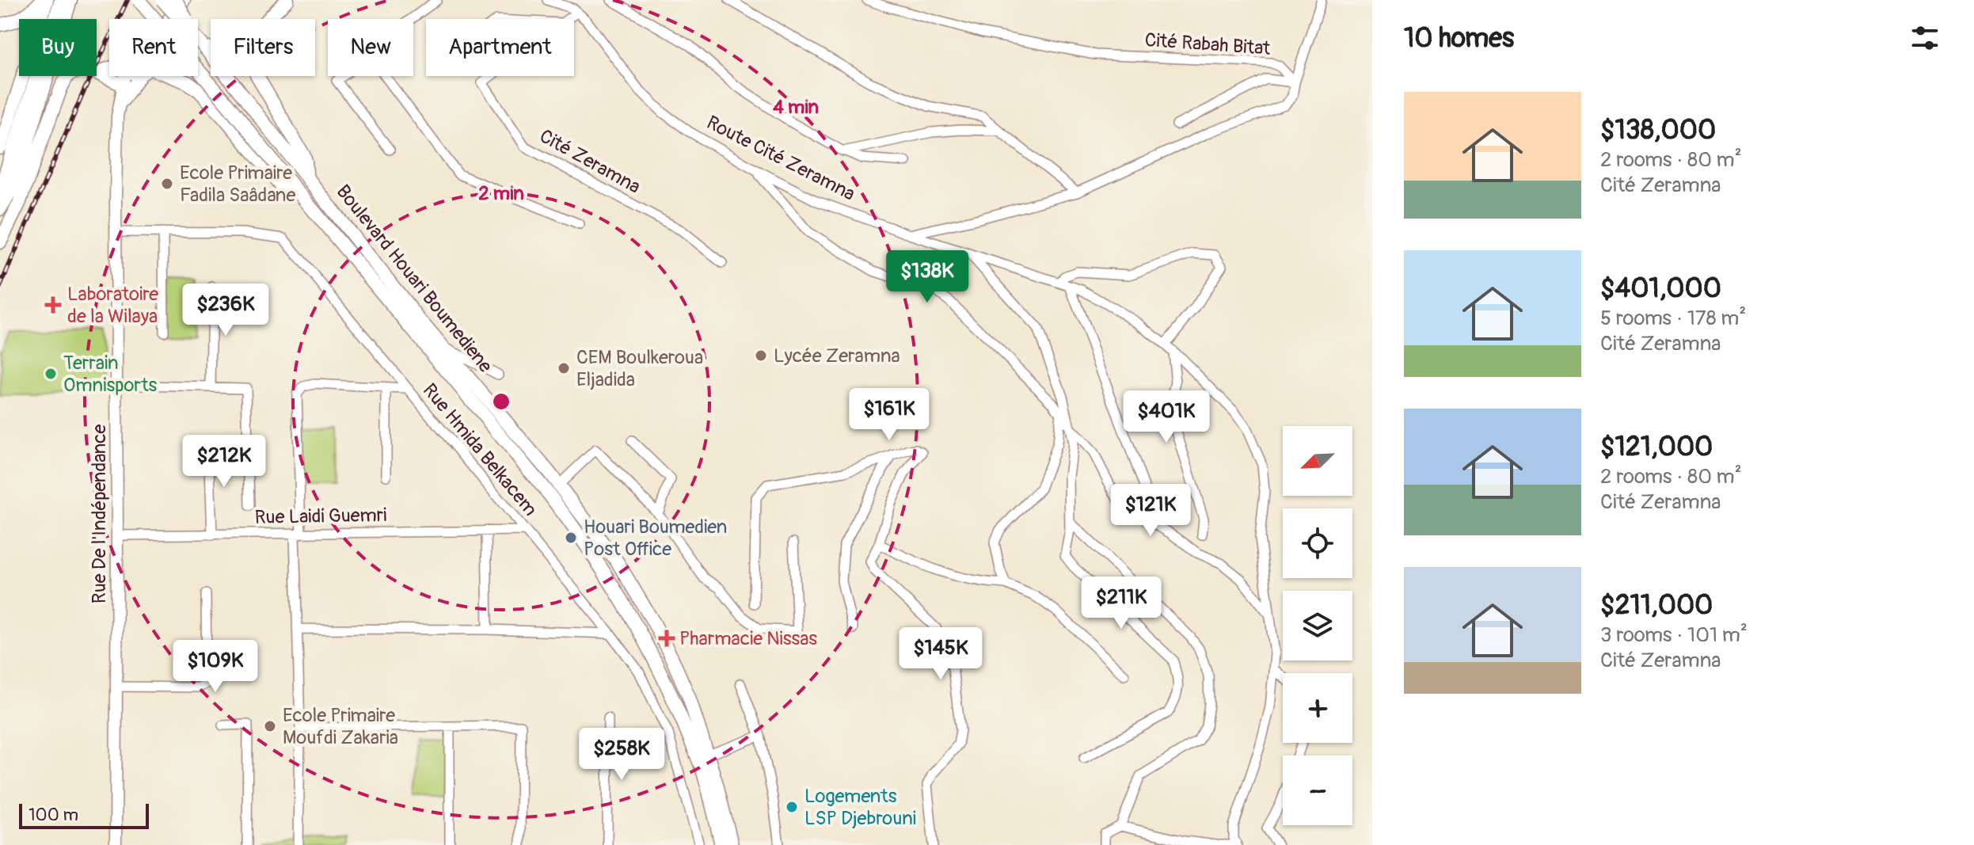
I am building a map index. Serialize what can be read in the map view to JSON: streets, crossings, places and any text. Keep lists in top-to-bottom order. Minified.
{"streets":{"highway":["Boulevard Houari Boumediene"],"main road":["Rue De l'Indépendance"],"street":["Cité Rabah Bitat","Route Cité Zeramna","Cité Zeramna","Rue Hmida Belkacem","Rue Laidi Guemri"]},"crossings":[["Route Cité Zeramna","Cité Zeramna"],["Rue Hmida Belkacem","Rue De l'Indépendance"],["Rue Hmida Belkacem","Rue Laidi Guemri"],["Rue De l'Indépendance","Rue Laidi Guemri"]],"places":{"other":["Ecole Primaire Fadila Saâdane","Lycée Zeramna","CEM Boulkeroua Eljadida","Terrain Omnisports","Houari Boumedien Post Office","Ecole Primaire Moufdi Zakaria","Logements LSP Djebrouni"],"health":["Laboratoire de la Wilaya","Pharmacie Nissas"]},"scale_bar":"100 m","north":"bottom left","page":{"heading":"10 homes","chip":["Buy","Rent","Filters","New","Apartment"],"list":[{"name":"$138,000","note":"2 rooms · 80 m² · Cité Zeramna"},{"name":"$401,000","note":"5 rooms · 178 m² · Cité Zeramna"},{"name":"$121,000","note":"2 rooms · 80 m² · Cité Zeramna"},{"name":"$211,000","note":"3 rooms · 101 m² · Cité Zeramna"}],"price":["$138K","$236K","$161K","$401K","$212K","$121K","$211K","$145K","$109K","$258K"],"map_buttons":["+","−"],"scale":"100 m"},"rings":["4 min","2 min"]}
